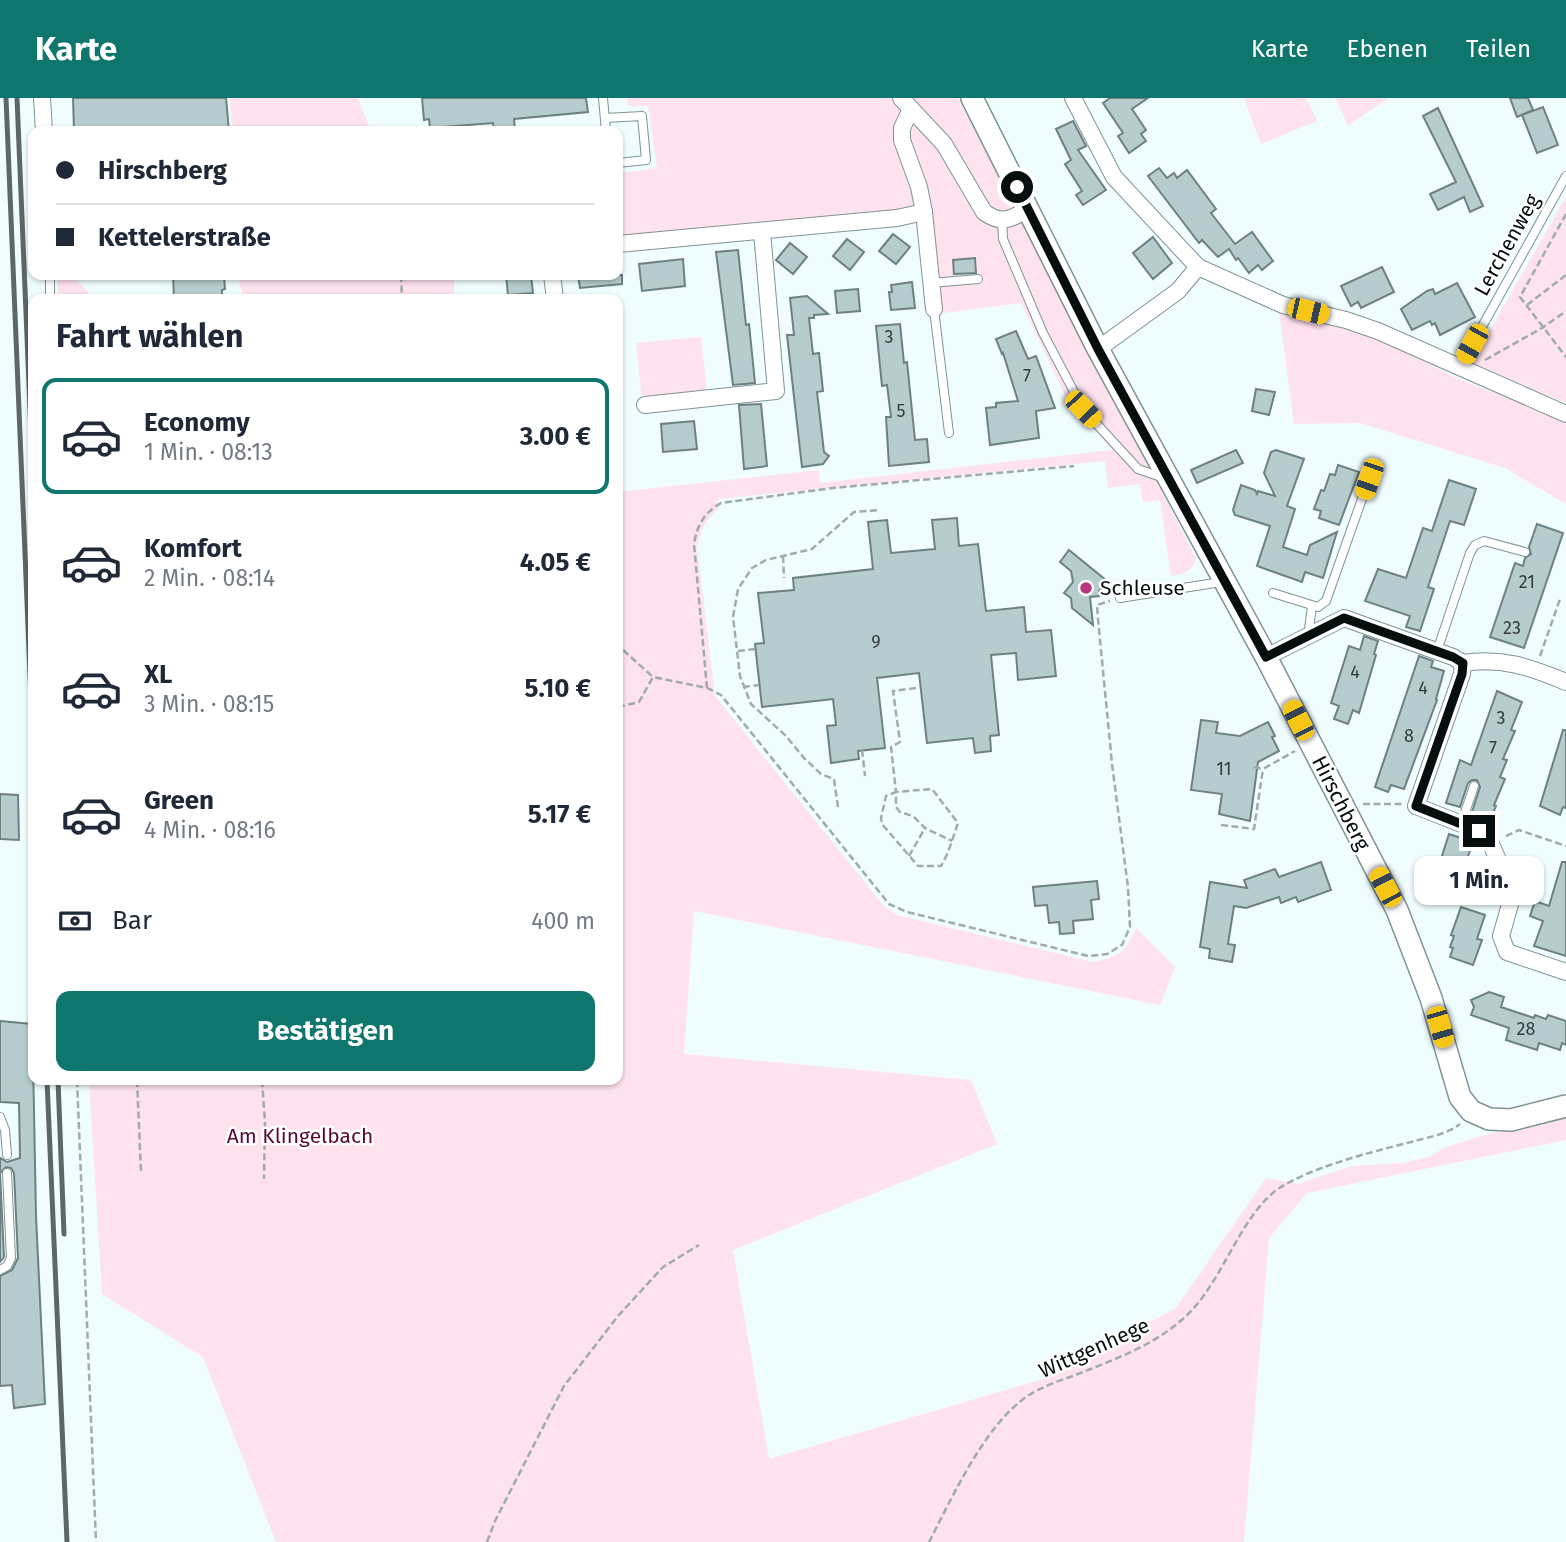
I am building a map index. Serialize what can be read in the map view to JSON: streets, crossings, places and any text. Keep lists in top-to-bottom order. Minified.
{"streets":{"street":["Hirschberg"],"lane":["Lerchenweg"],"path":["Wittgenhege"]},"crossings":[["Hirschberg","Wittgenhege"]],"parks":["Am Klingelbach"],"places":["Schleuse"],"house_numbers":["3","7","5","21","23","9","4","4","3","8","7","11","28"],"page":{"header":"Karte","nav":["Karte","Ebenen","Teilen"],"banner":["Hirschberg","Kettelerstraße"],"heading":"Fahrt wählen","list":[{"name":"Economy","note":"1 Min. · 08:13","value":"3.00 €"},{"name":"Komfort","note":"2 Min. · 08:14","value":"4.05 €"},{"name":"XL","note":"3 Min. · 08:15","value":"5.10 €"},{"name":"Green","note":"4 Min. · 08:16","value":"5.17 €"}],"bubble":"1 Min.","pay":["Bar","400 m"],"buttons":"Bestätigen"}}
